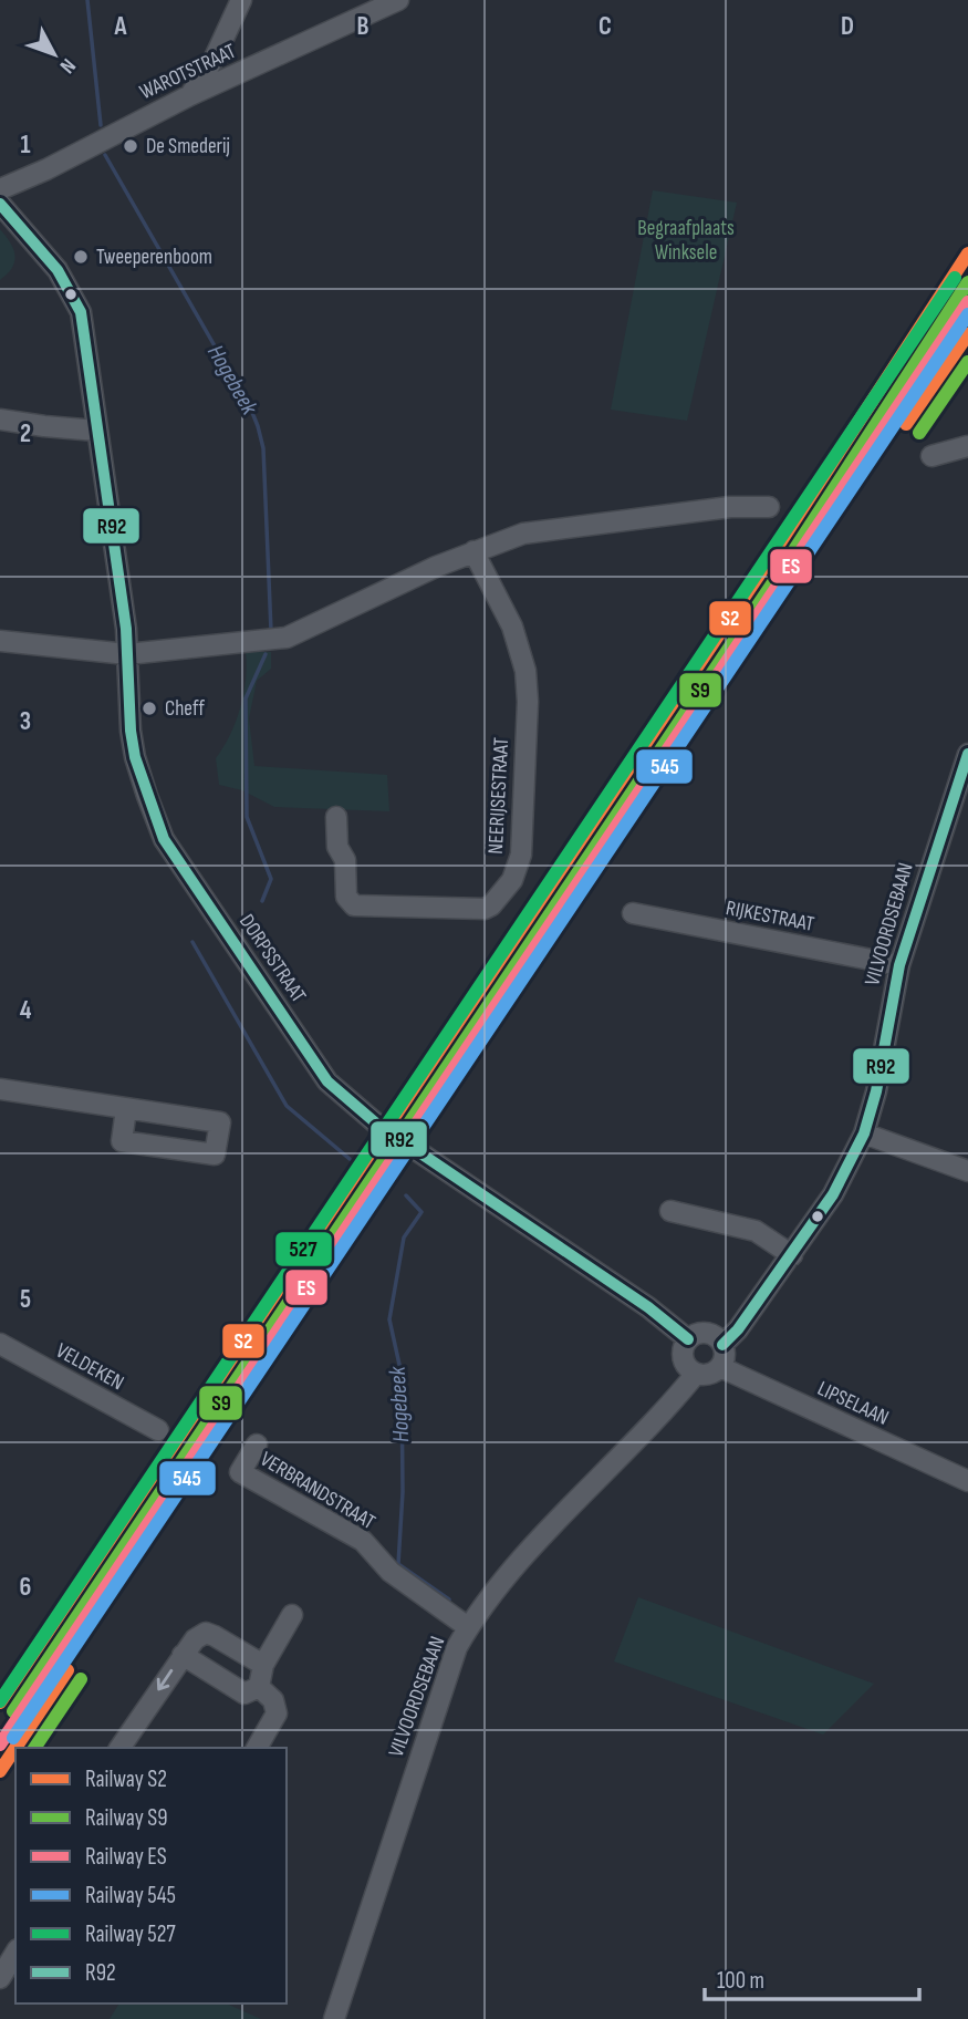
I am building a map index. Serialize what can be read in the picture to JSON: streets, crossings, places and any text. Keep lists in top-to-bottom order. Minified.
{"streets":{"street":["WAROTSTRAAT","NEERIJSESTRAAT","RIJKESTRAAT","VILVOORDSEBAAN","DORPSSTRAAT","VELDEKEN","LIPSELAAN","VERBRANDSTRAAT"]},"crossings":[["RIJKESTRAAT","VILVOORDSEBAAN"],["VILVOORDSEBAAN","DORPSSTRAAT"],["VILVOORDSEBAAN","LIPSELAAN"],["VILVOORDSEBAAN","VERBRANDSTRAAT"],["DORPSSTRAAT","LIPSELAAN"]],"water":["Hogebeek"],"parks":["Begraafplaats Winksele"],"places":["De Smederij","Tweeperenboom","Cheff"],"lines":["transit line R92","rail line S2","rail line 527","rail line S9","rail line ES","rail line 545"],"legend":["Railway S2","Railway S9","Railway ES","Railway 545","Railway 527","R92"],"scale_bar":"100 m","north":"bottom right","grid":{"columns":["A","B","C","D"],"rows":["1","2","3","4","5","6"]}}
